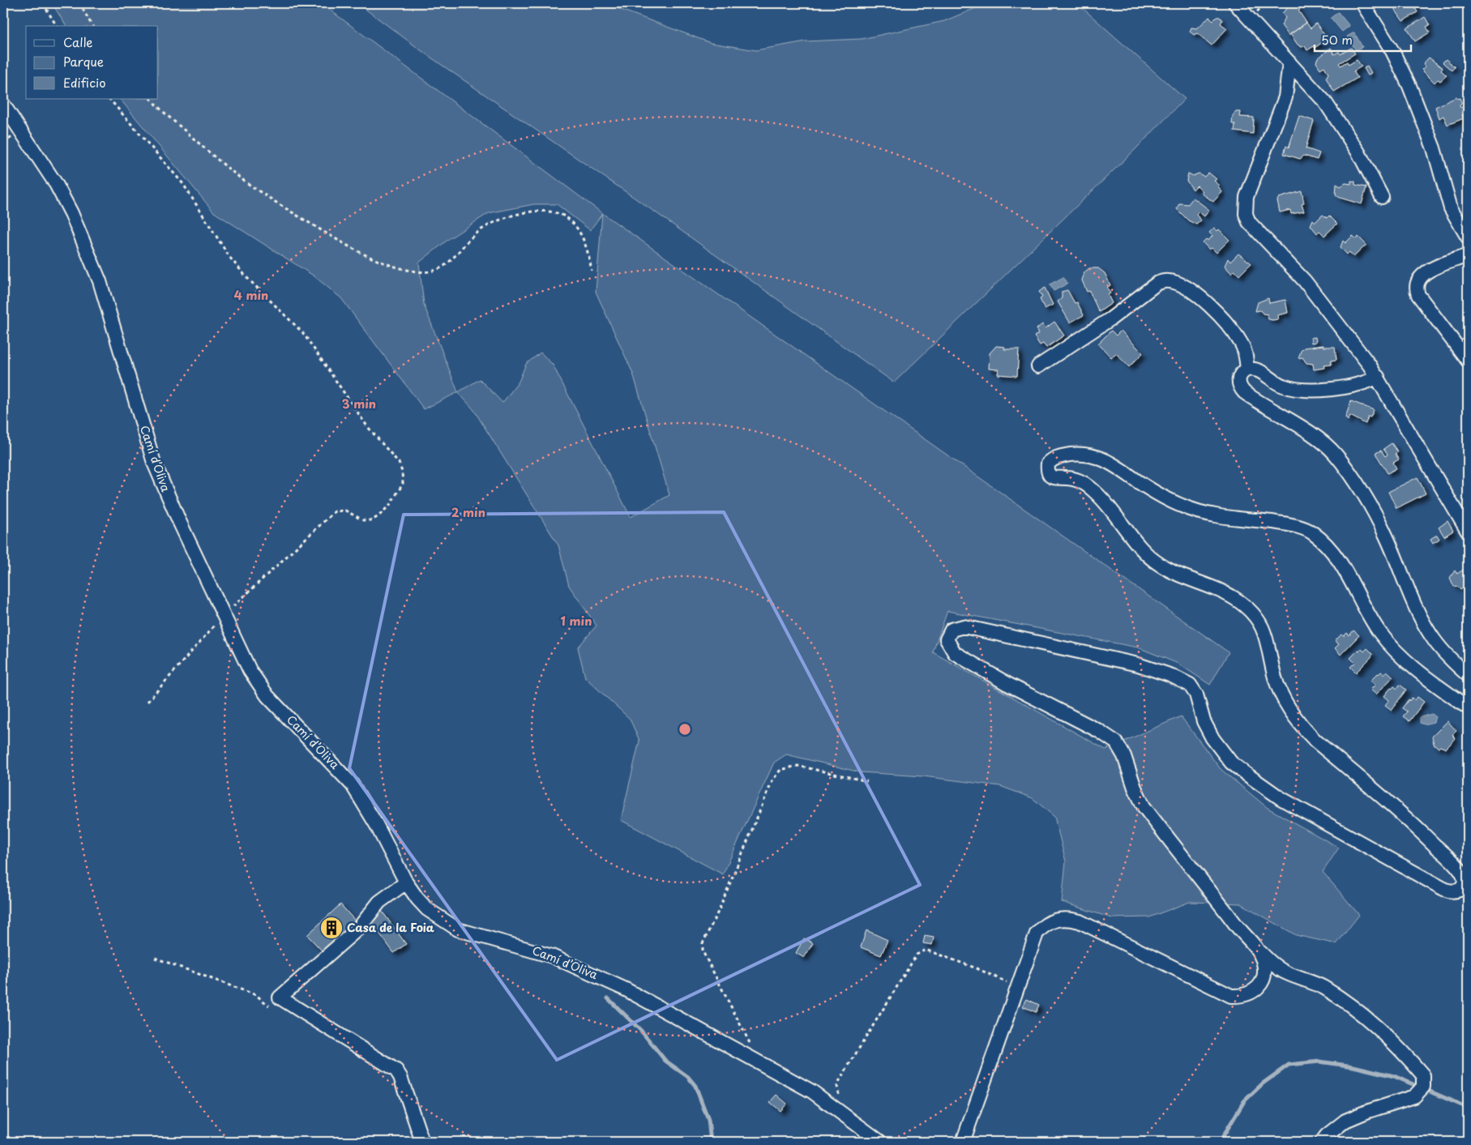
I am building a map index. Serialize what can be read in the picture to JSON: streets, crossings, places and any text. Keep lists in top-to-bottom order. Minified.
{"streets":{"street":["Camí d’Oliva"]},"places":{"building":["Casa de la Foia"]},"legend":["Calle","Parque","Edificio"],"scale_bar":"50 m","rings":["4 min","3 min","2 min","1 min"]}
